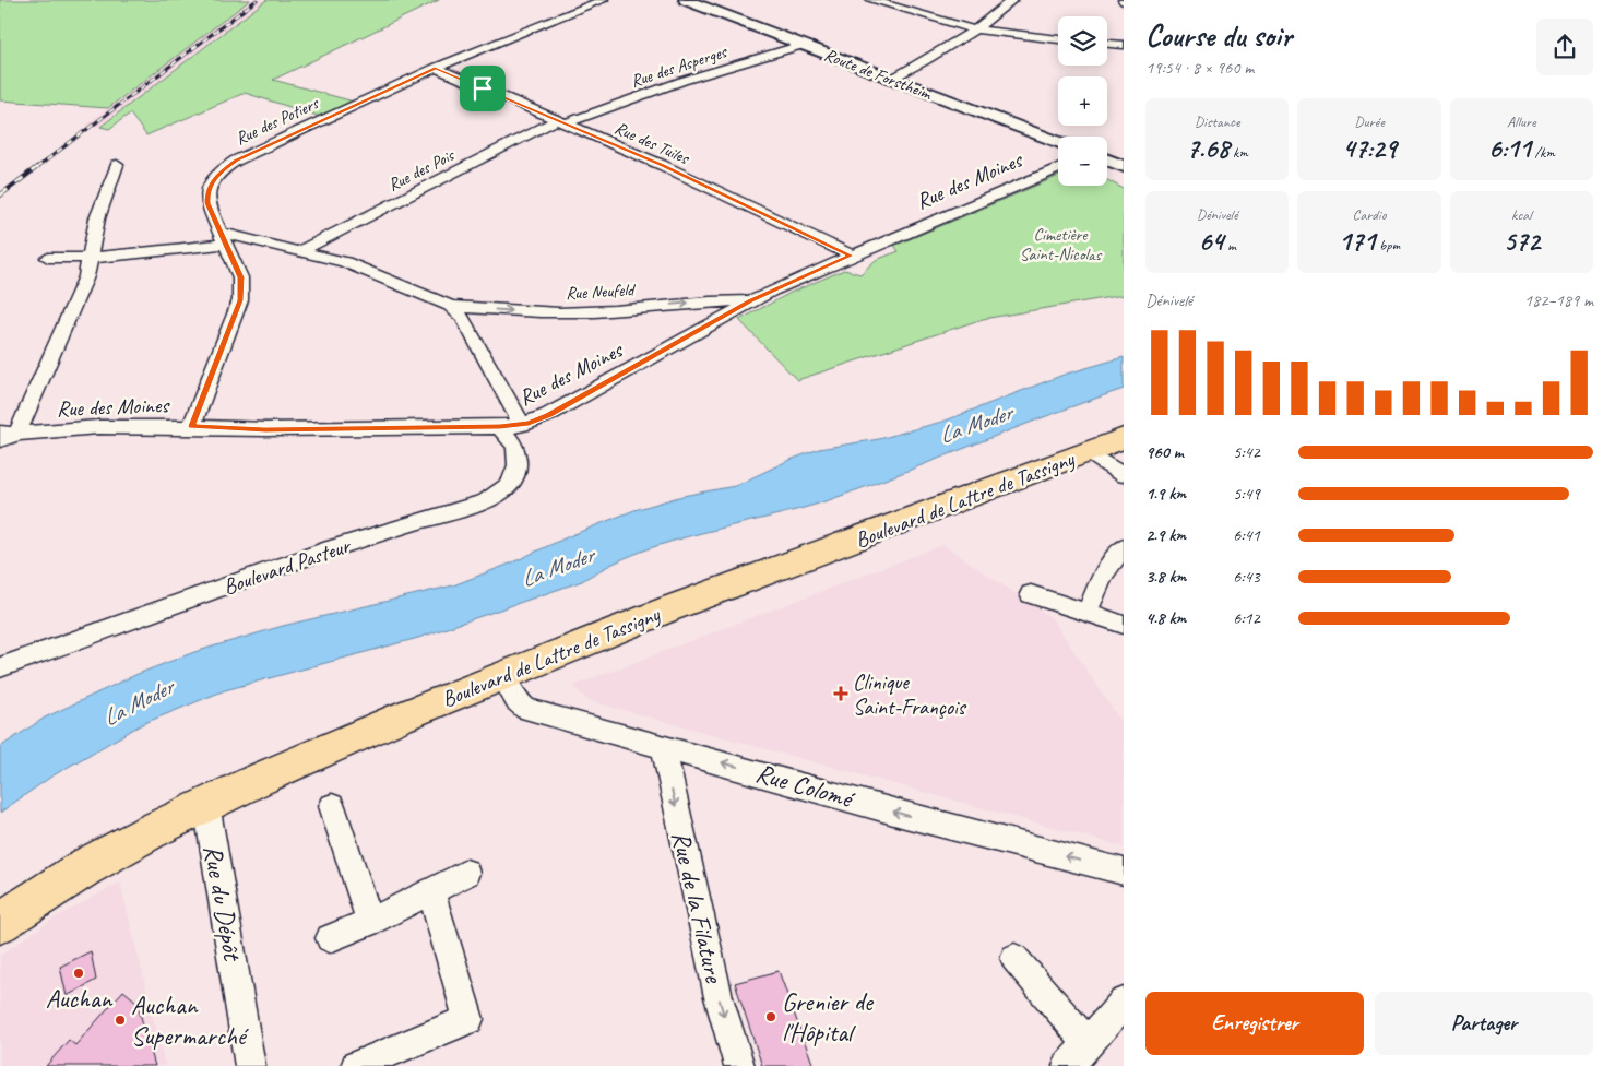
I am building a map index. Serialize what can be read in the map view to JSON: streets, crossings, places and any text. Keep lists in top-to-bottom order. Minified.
{"streets":{"main road":["Boulevard de Lattre de Tassigny"],"street":["Rue des Asperges","Route de Forstheim","Rue des Potiers","Rue des Tuiles","Rue des Pois","Rue des Moines","Rue Neufeld","Boulevard Pasteur","Rue Colomé","Rue du Dépôt","Rue de la Filature"]},"crossings":[["Rue des Asperges","Route de Forstheim"],["Rue des Asperges","Rue des Tuiles"],["Rue des Asperges","Rue des Pois"],["Rue des Potiers","Rue des Tuiles"],["Rue des Potiers","Rue des Moines"],["Rue des Potiers","Rue Neufeld"],["Rue des Tuiles","Rue des Pois"],["Rue des Tuiles","Rue des Moines"],["Rue des Pois","Rue Neufeld"],["Rue des Moines","Rue Neufeld"],["Rue des Moines","Boulevard Pasteur"],["Boulevard de Lattre de Tassigny","Rue Colomé"],["Boulevard de Lattre de Tassigny","Rue du Dépôt"],["Rue Colomé","Rue de la Filature"]],"one_way":["Rue Neufeld","Rue Colomé","Rue de la Filature"],"water":["La Moder"],"parks":["Cimetière Saint-Nicolas"],"places":{"health":["Clinique Saint-François"],"other":["Auchan","Grenier de l'Hôpital","Auchan Supermarché"]},"page":{"heading":["Course du soir","19:54 · 8 × 960 m"],"map_buttons":["+","−"],"stats":[["Distance","7.68 km"],["Durée","47:29"],["Allure","6:11 /km"],["Dénivelé","64 m"],["Cardio","171 bpm"],["kcal","572"]],"chart":["Dénivelé","182–189 m"],"list":[{"name":"960 m","note":"5:42"},{"name":"1.9 km","note":"5:49"},{"name":"2.9 km","note":"6:41"},{"name":"3.8 km","note":"6:43"},{"name":"4.8 km","note":"6:12"}],"buttons":["Enregistrer","Partager"]}}
